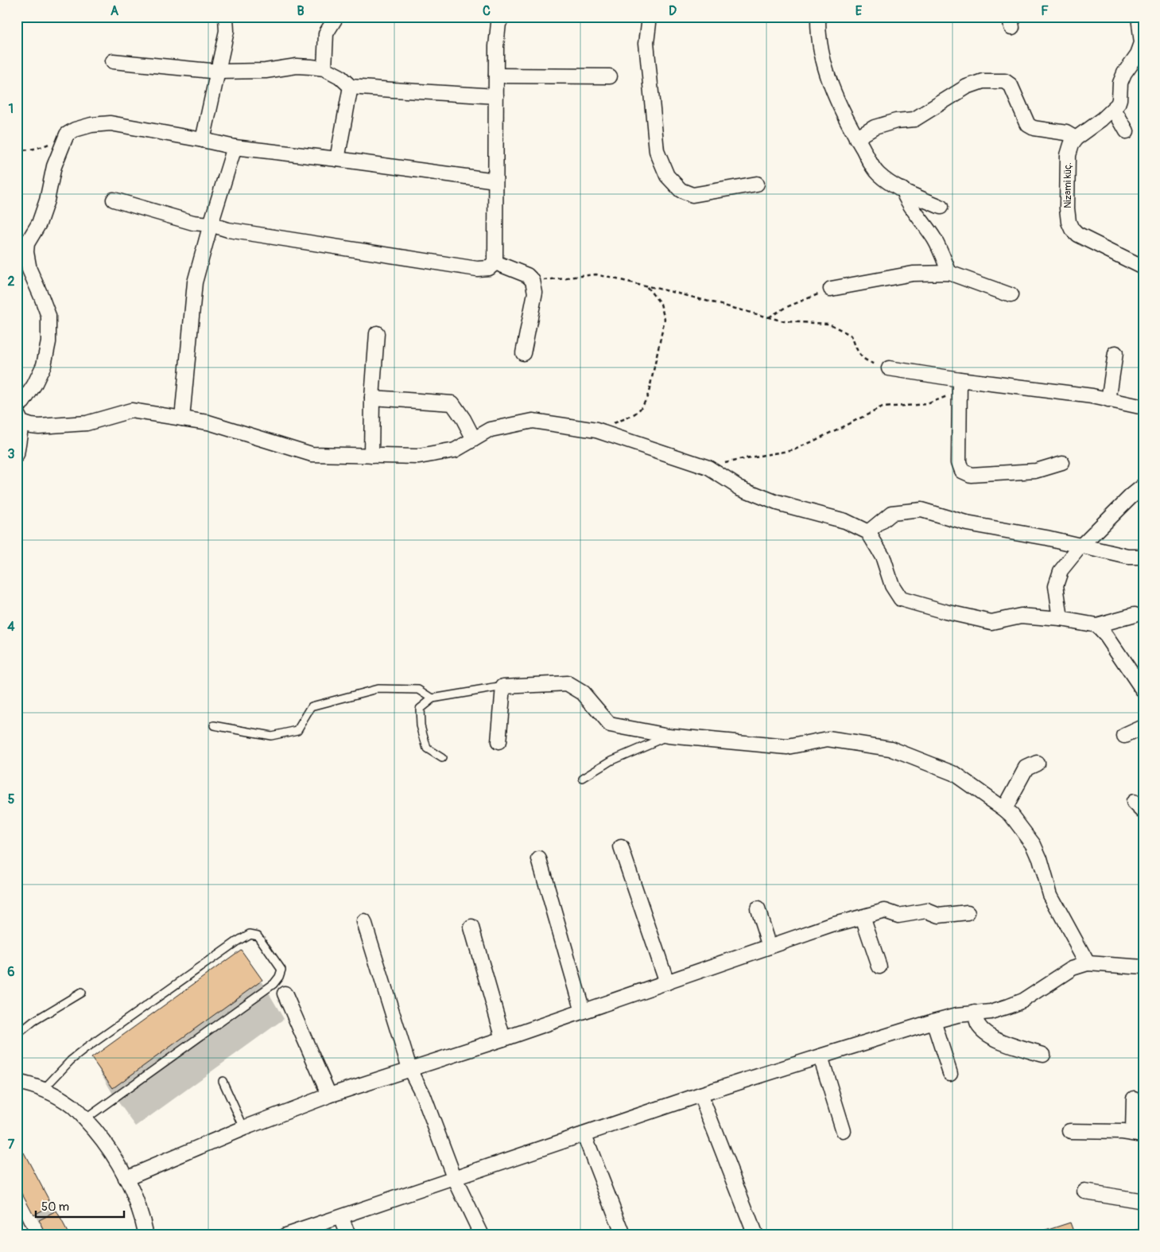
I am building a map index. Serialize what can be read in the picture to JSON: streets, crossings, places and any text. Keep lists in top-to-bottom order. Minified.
{"streets":{"street":["Nizami küç."]},"scale_bar":"50 m","grid":{"columns":["A","B","C","D","E","F"],"rows":["1","2","3","4","5","6","7"]}}
